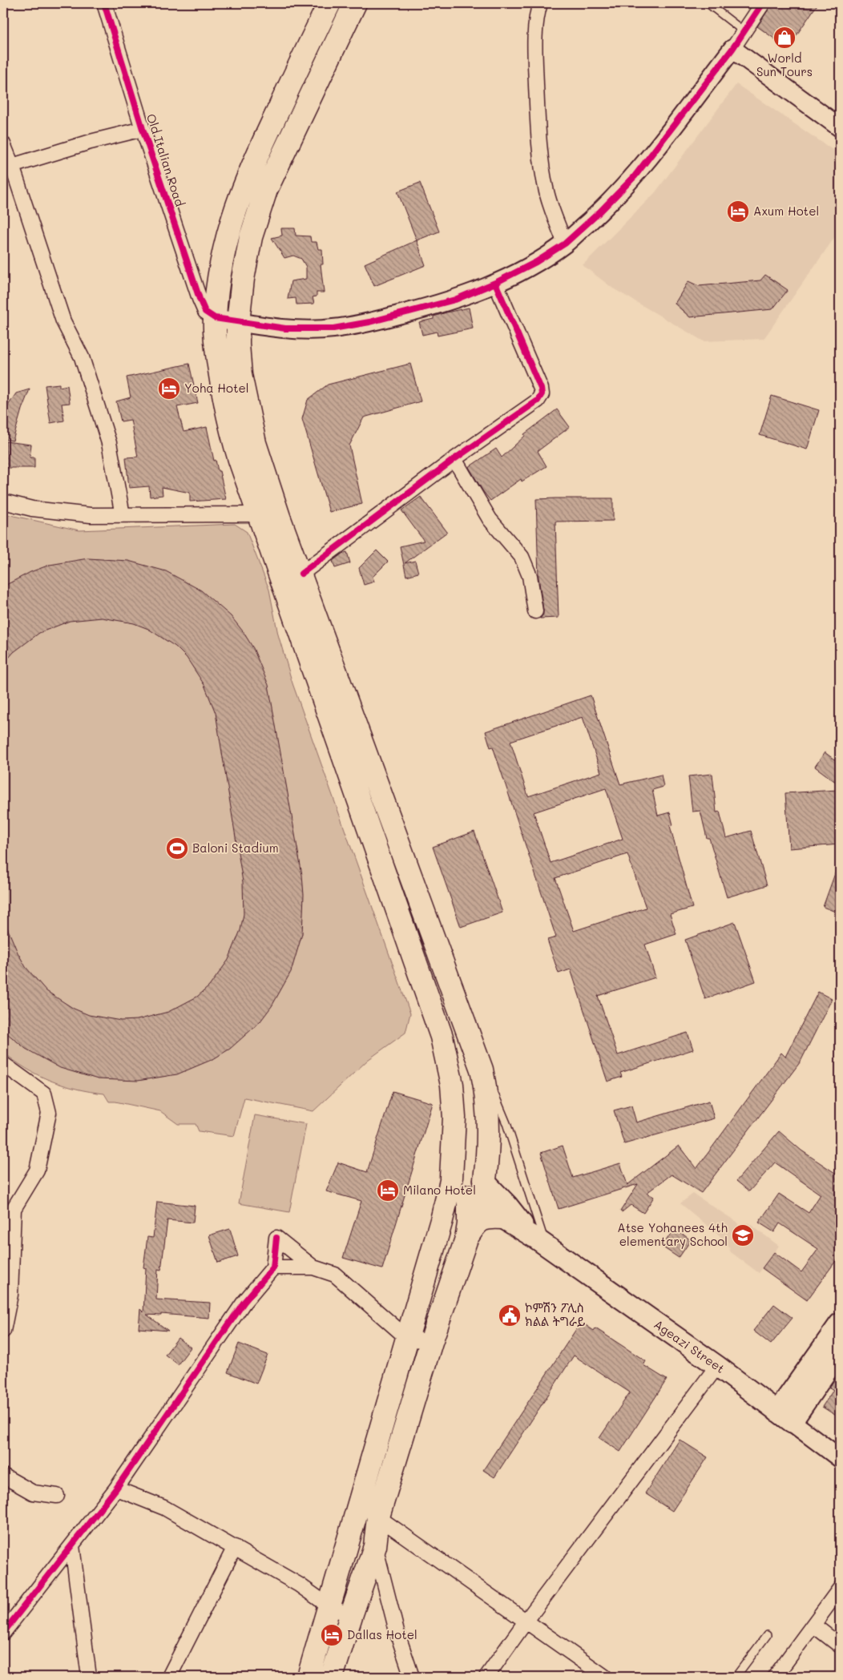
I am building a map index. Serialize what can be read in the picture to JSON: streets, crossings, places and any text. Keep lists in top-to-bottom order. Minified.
{"streets":{"main road":["Ageazi Street"],"street":["Old Italian Road"]},"places":{"shop":["World Sun Tours"],"hotel":["Axum Hotel","Yoha Hotel","Milano Hotel","Dallas Hotel"],"sports":["Baloni Stadium"],"school or university":["Atse Yohanees 4th elementary School"],"public building":["ኮምሽን ፖሊስ ክልል ትግራይ"]}}
